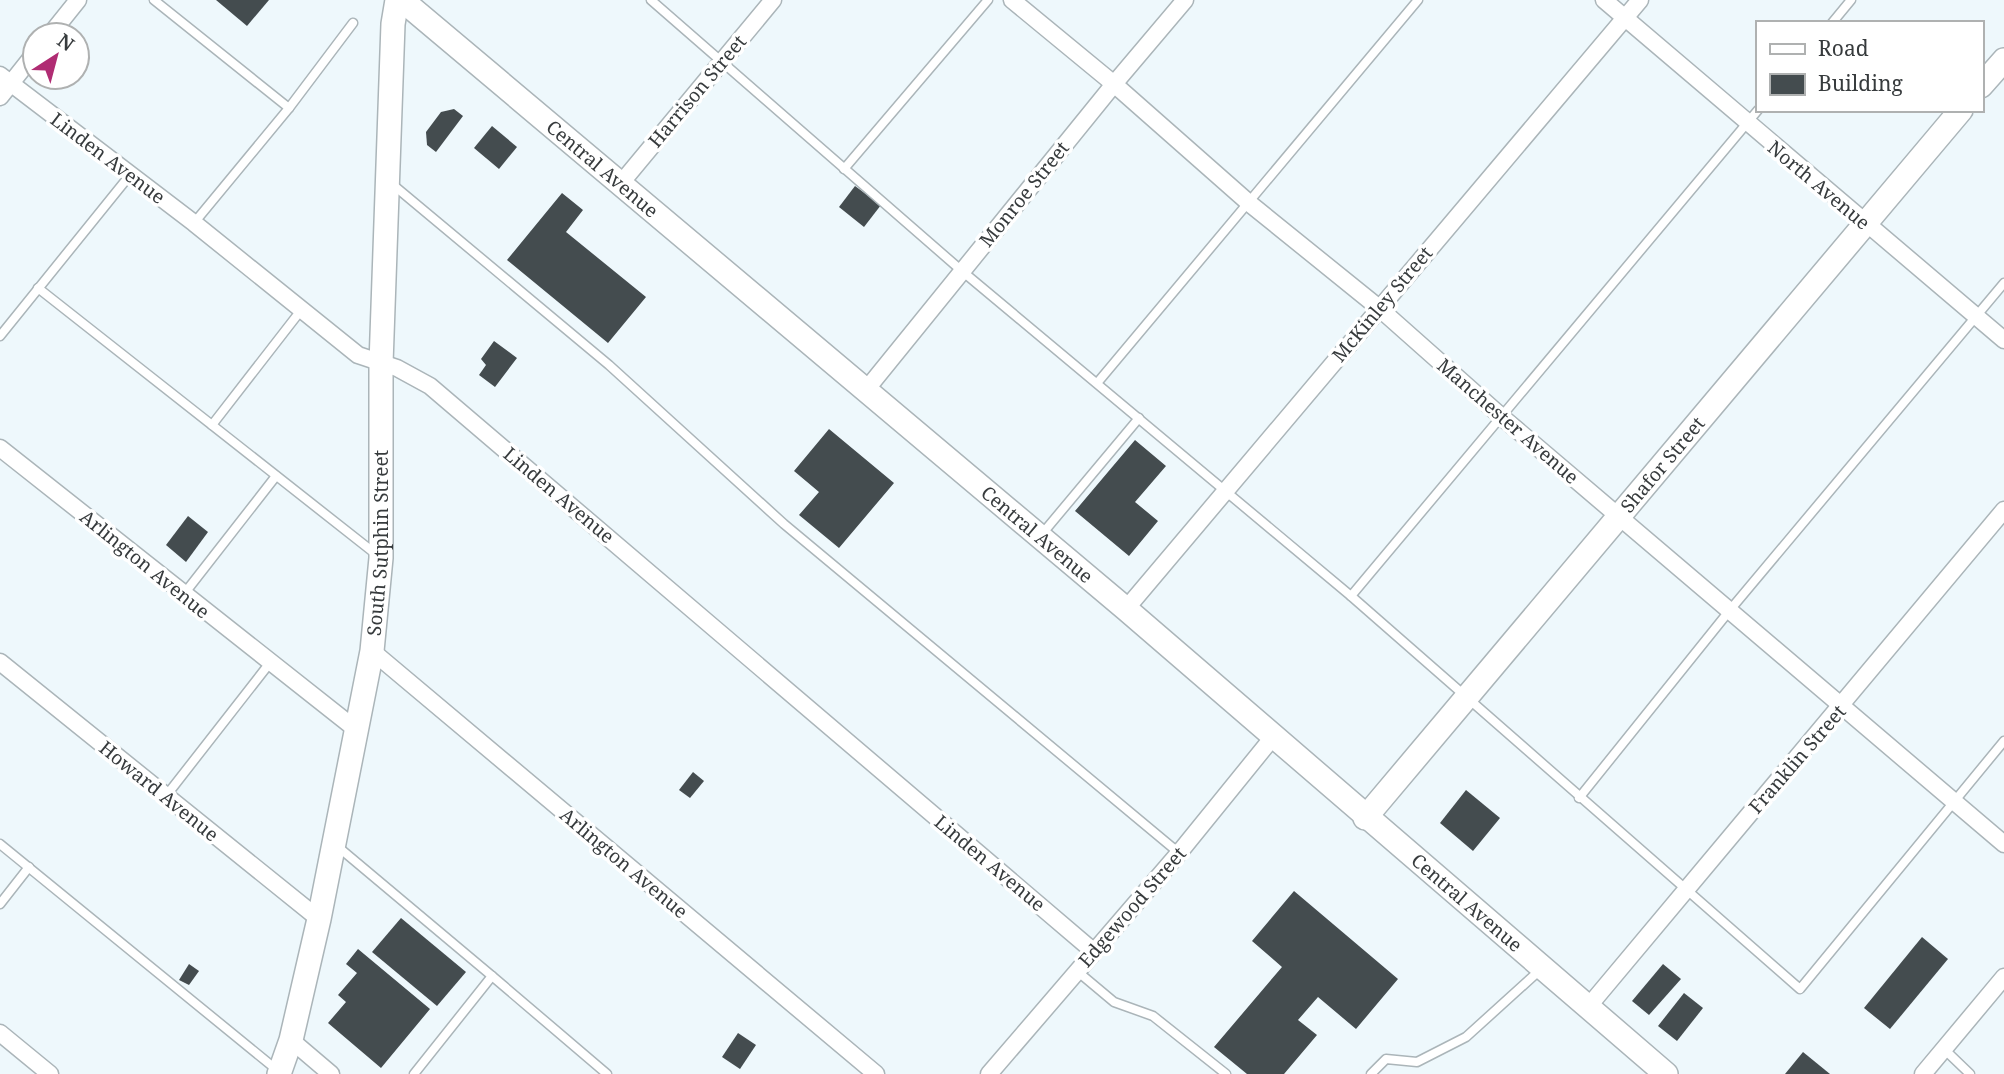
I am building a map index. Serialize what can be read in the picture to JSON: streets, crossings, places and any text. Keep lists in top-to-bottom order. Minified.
{"streets":{"street":["Harrison Street","Linden Avenue","Central Avenue","North Avenue","Monroe Street","McKinley Street","Manchester Avenue","Shafor Street","South Sutphin Street","Arlington Avenue","Franklin Street","Howard Avenue","Edgewood Street"]},"crossings":[["Harrison Street","Central Avenue"],["Linden Avenue","South Sutphin Street"],["Linden Avenue","Edgewood Street"],["Central Avenue","Monroe Street"],["Central Avenue","McKinley Street"],["Central Avenue","Shafor Street"],["Central Avenue","Franklin Street"],["Central Avenue","Edgewood Street"],["North Avenue","McKinley Street"],["North Avenue","Shafor Street"],["Monroe Street","Manchester Avenue"],["McKinley Street","Manchester Avenue"],["Manchester Avenue","Shafor Street"],["Manchester Avenue","Franklin Street"],["South Sutphin Street","Arlington Avenue"],["South Sutphin Street","Howard Avenue"]],"legend":["Road","Building"],"north":"top right"}
